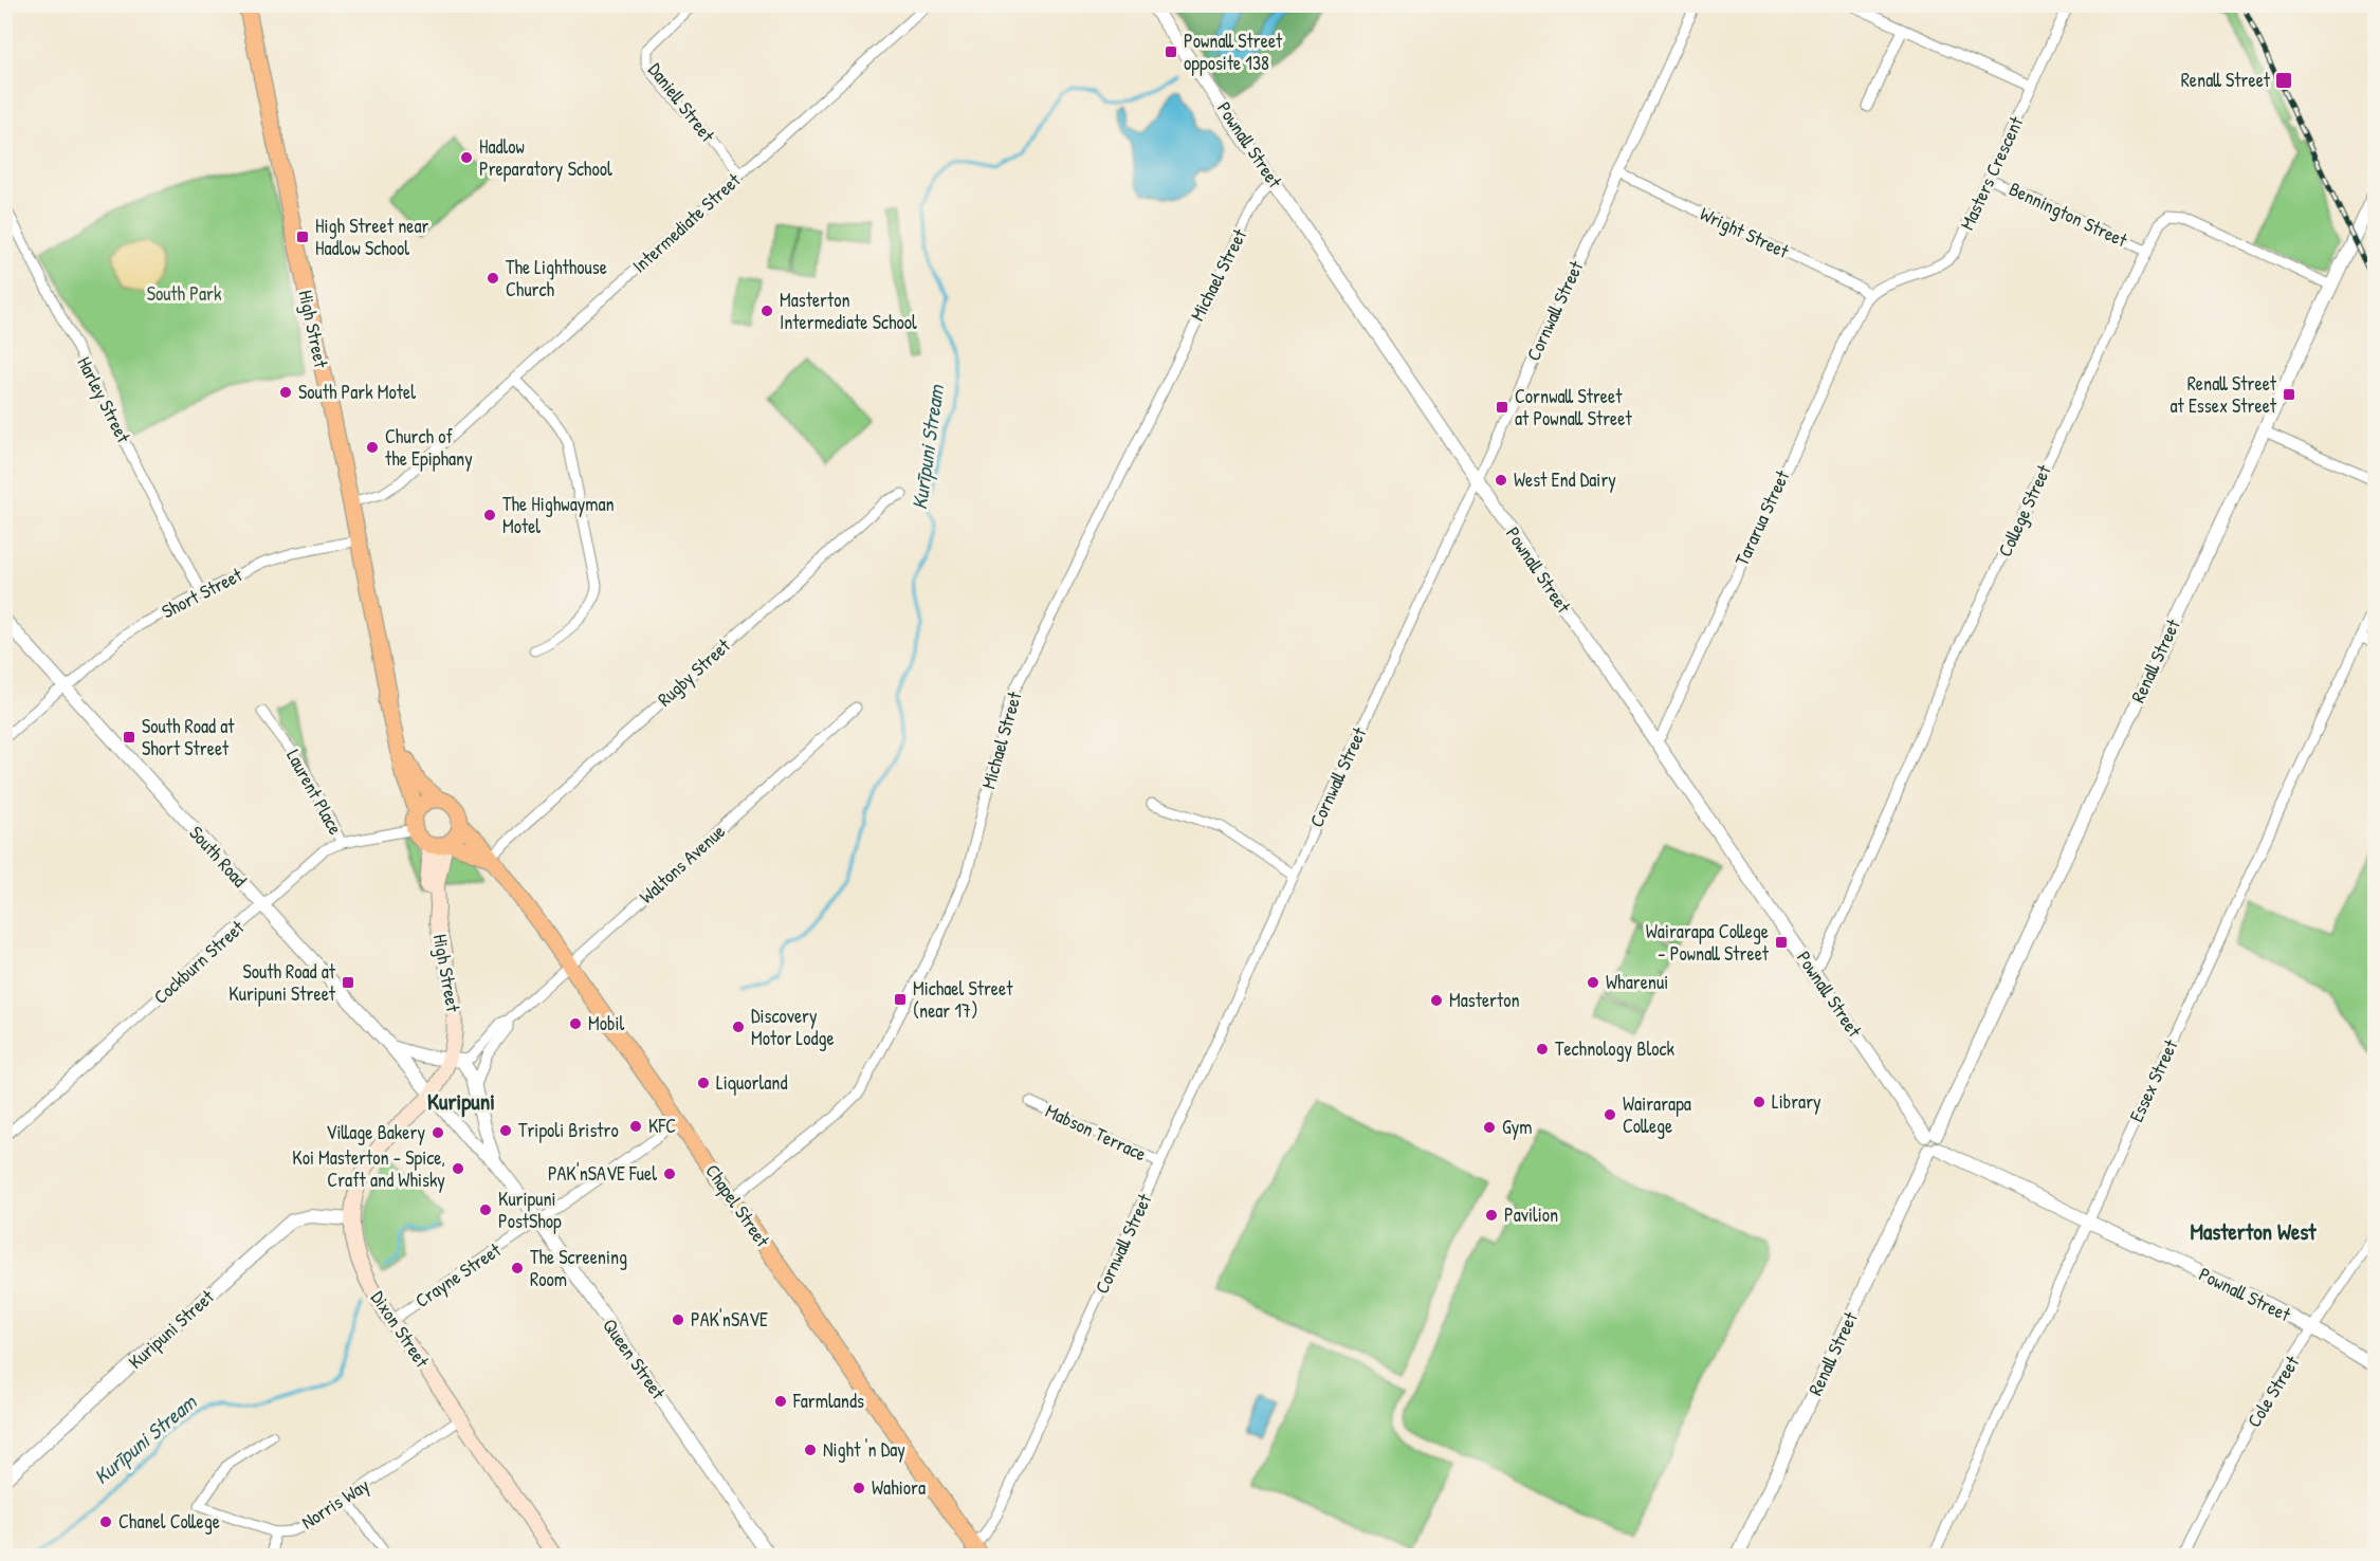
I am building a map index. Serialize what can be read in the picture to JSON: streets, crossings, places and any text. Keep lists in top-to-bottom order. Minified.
{"streets":{"highway":["High Street","Chapel Street"],"main road":["Dixon Street"],"street":["Daniell Street","Pownall Street","Masters Crescent","Bennington Street","Intermediate Street","Wright Street","Michael Street","Cornwall Street","Harley Street","College Street","Tararua Street","Short Street","Renall Street","Rugby Street","Laurent Place","South Road","Waltons Avenue","Cockburn Street","Essex Street","Mabson Terrace","Crayne Street","Kuripuni Street","Queen Street","Cole Street","Norris Way"]},"crossings":[["Daniell Street","Intermediate Street"],["Pownall Street","Michael Street"],["Pownall Street","Cornwall Street"],["Pownall Street","College Street"],["Pownall Street","Tararua Street"],["Pownall Street","Renall Street"],["Pownall Street","Essex Street"],["Pownall Street","Cole Street"],["Masters Crescent","Bennington Street"],["Masters Crescent","Wright Street"],["Masters Crescent","Tararua Street"],["Bennington Street","College Street"],["Intermediate Street","High Street"],["Wright Street","Cornwall Street"],["Wright Street","Tararua Street"],["Michael Street","Chapel Street"],["Cornwall Street","Mabson Terrace"],["Cornwall Street","Chapel Street"],["High Street","Short Street"],["High Street","South Road"],["High Street","Waltons Avenue"],["High Street","Cockburn Street"],["High Street","Chapel Street"],["High Street","Dixon Street"],["High Street","Queen Street"],["Harley Street","Short Street"],["College Street","Renall Street"],["Short Street","South Road"],["Rugby Street","Chapel Street"],["Laurent Place","Cockburn Street"],["South Road","Cockburn Street"],["South Road","Dixon Street"],["South Road","Queen Street"],["Waltons Avenue","Chapel Street"],["Waltons Avenue","Queen Street"],["Cockburn Street","Chapel Street"],["Chapel Street","Crayne Street"],["Crayne Street","Dixon Street"],["Crayne Street","Queen Street"],["Kuripuni Street","Dixon Street"],["Dixon Street","Queen Street"],["Dixon Street","Norris Way"]],"districts":["Kuripuni","Masterton West"],"water":["Kurīpuni Stream"],"parks":["South Park"],"places":{"transit":["Pownall Street opposite 138","Renall Street","High Street near Hadlow School","Renall Street at Essex Street","Cornwall Street at Pownall Street","South Road at Short Street","Wairarapa College - Pownall Street","South Road at Kuripuni Street","Michael Street (near 17)"],"other":["Hadlow Preparatory School","The Lighthouse Church","Masterton Intermediate School","South Park Motel","Church of the Epiphany","West End Dairy","The Highwayman Motel","Wharenui","Masterton","Mobil","Discovery Motor Lodge","Technology Block","Liquorland","Library","Wairarapa College","KFC","Gym","Tripoli Bristro","Village Bakery","Koi Masterton - Spice, Craft and Whisky","PAK'nSAVE Fuel","Kuripuni PostShop","Pavilion","The Screening Room","PAK'nSAVE","Farmlands","Night 'n Day","Wahiora","Chanel College"]}}
